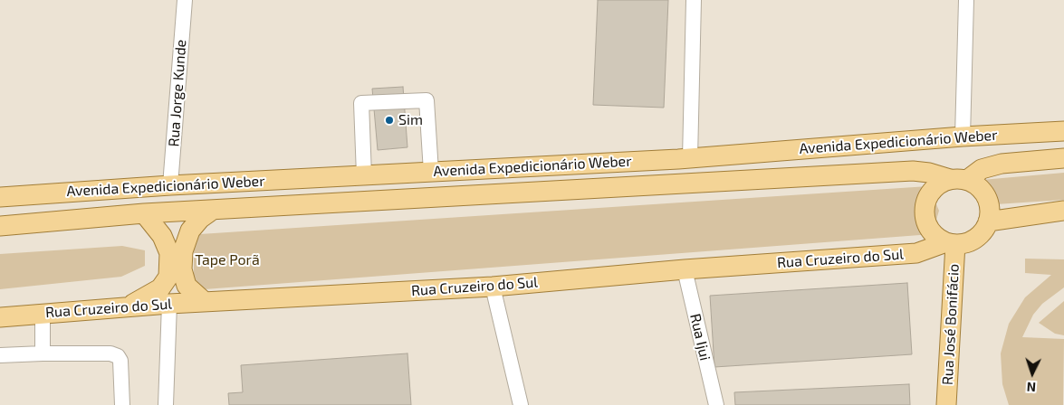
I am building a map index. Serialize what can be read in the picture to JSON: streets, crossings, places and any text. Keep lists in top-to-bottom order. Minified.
{"streets":{"main road":["Avenida Expedicionário Weber","Rua Cruzeiro do Sul","Rua José Bonifácio"],"street":["Rua Jorge Kunde","Rua Ijui"]},"crossings":[["Rua Jorge Kunde","Avenida Expedicionário Weber"],["Rua Cruzeiro do Sul","Rua José Bonifácio"],["Rua Cruzeiro do Sul","Rua Ijui"]],"parks":["Tape Porã"],"places":["Sim"],"north":"bottom"}
